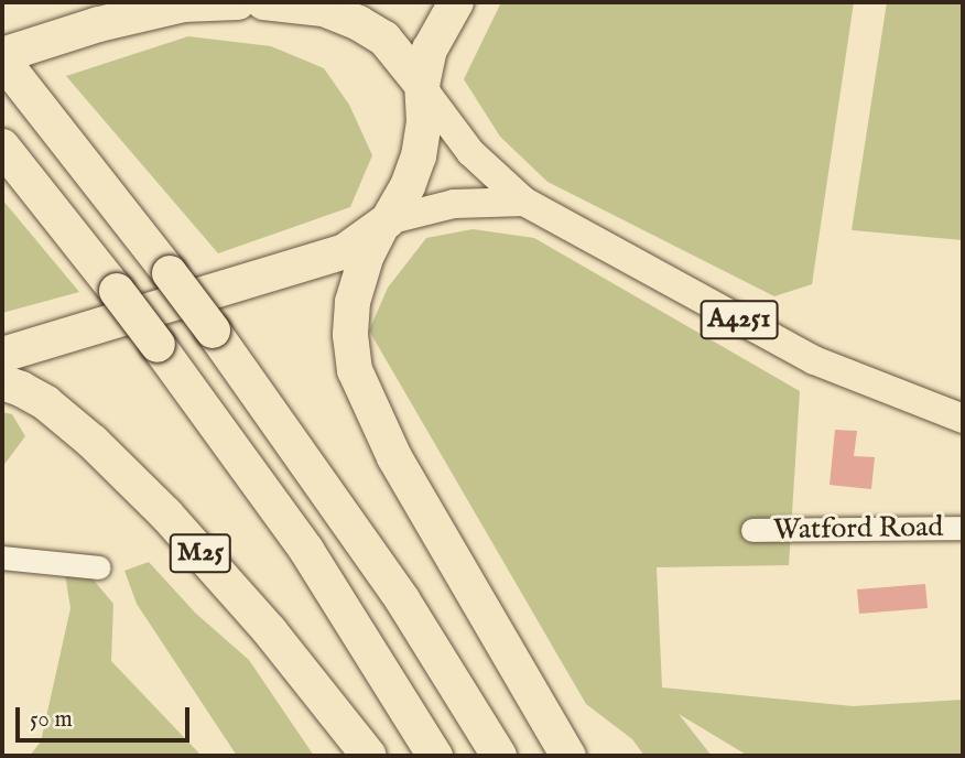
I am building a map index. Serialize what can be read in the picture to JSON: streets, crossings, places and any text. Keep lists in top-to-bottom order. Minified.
{"streets":{"highway":["M25"],"main road":["A4251"],"street":["Watford Road"]},"scale_bar":"50 m"}
